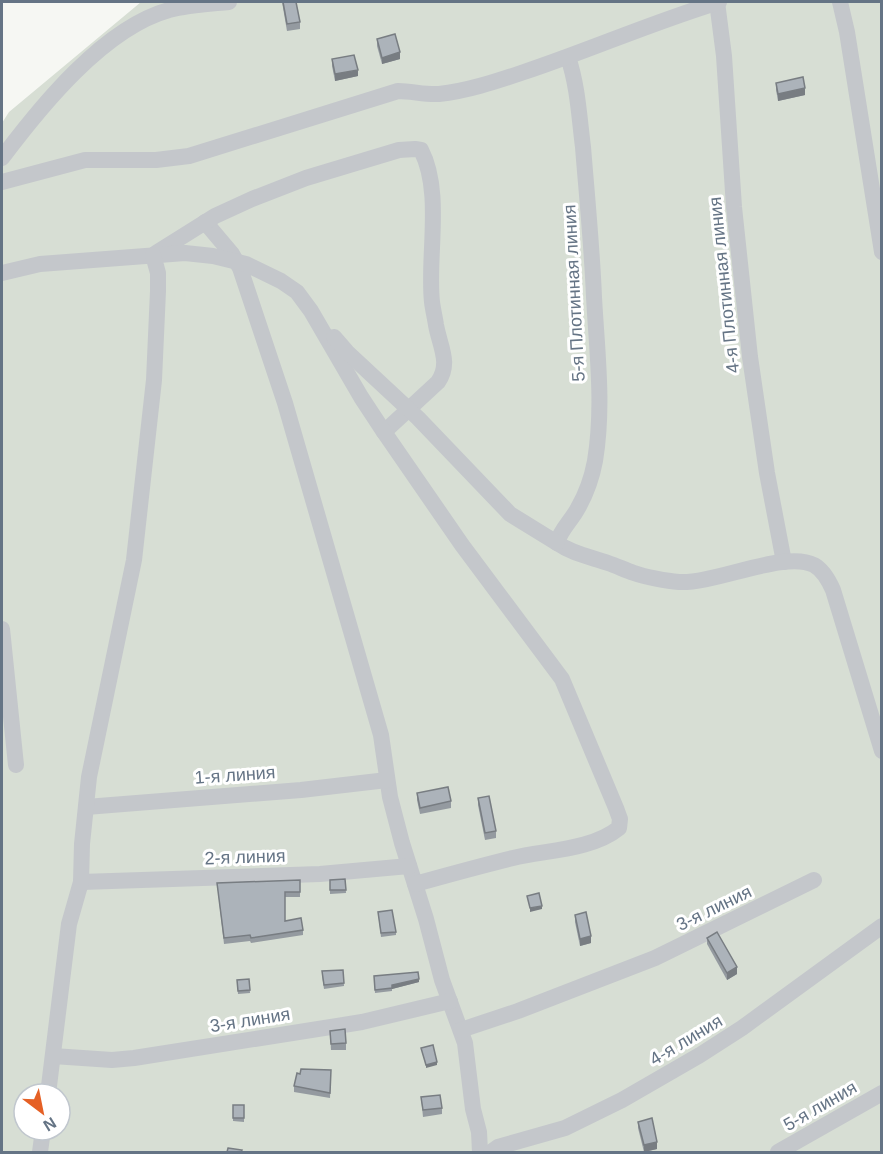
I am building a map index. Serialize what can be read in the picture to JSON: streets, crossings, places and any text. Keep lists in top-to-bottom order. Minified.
{"streets":{"street":["4-я Плотинная линия","5-я Плотинная линия","1-я линия","2-я линия","3-я линия","4-я линия","5-я линия"]},"north":"bottom right"}
